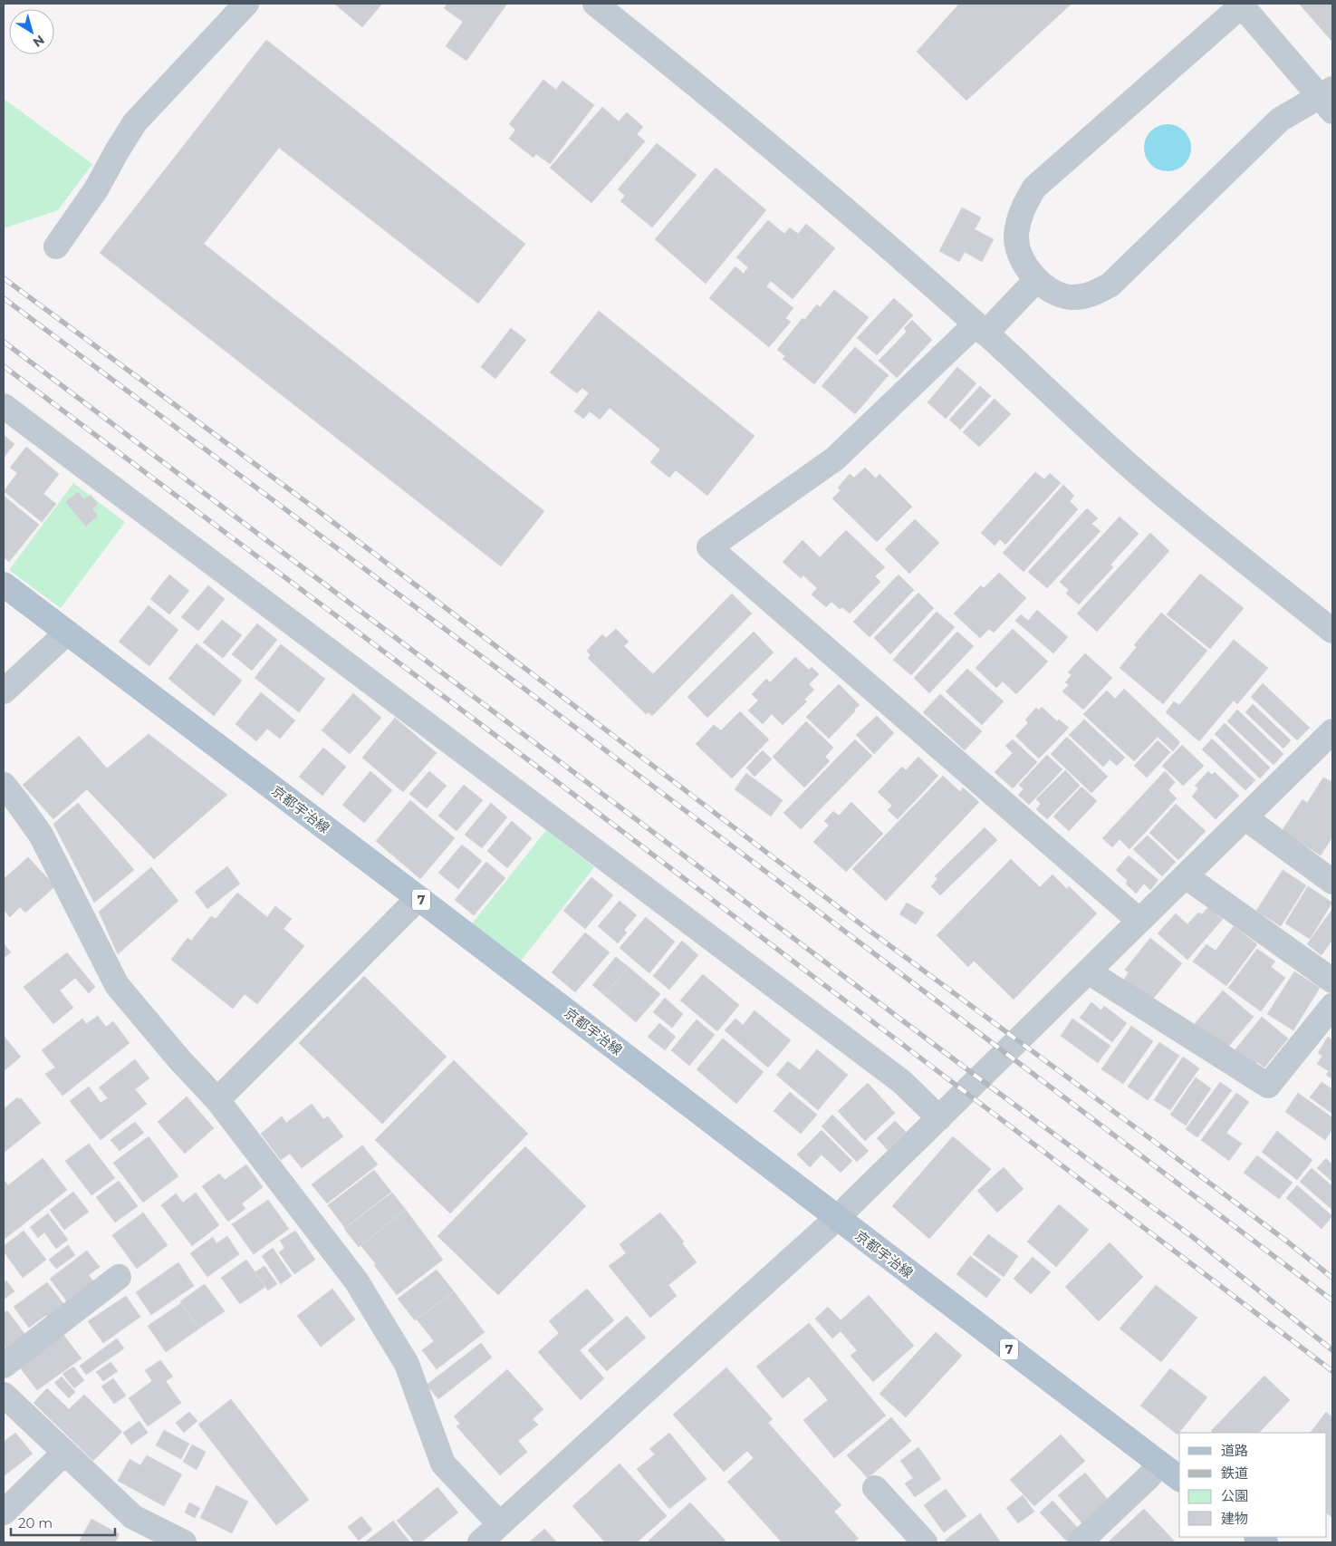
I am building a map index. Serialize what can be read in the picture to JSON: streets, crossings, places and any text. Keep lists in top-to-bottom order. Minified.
{"streets":{"main road":["京都宇治線","7"]},"legend":["道路","鉄道","公園","建物"],"scale_bar":"20 m","north":"bottom right"}
